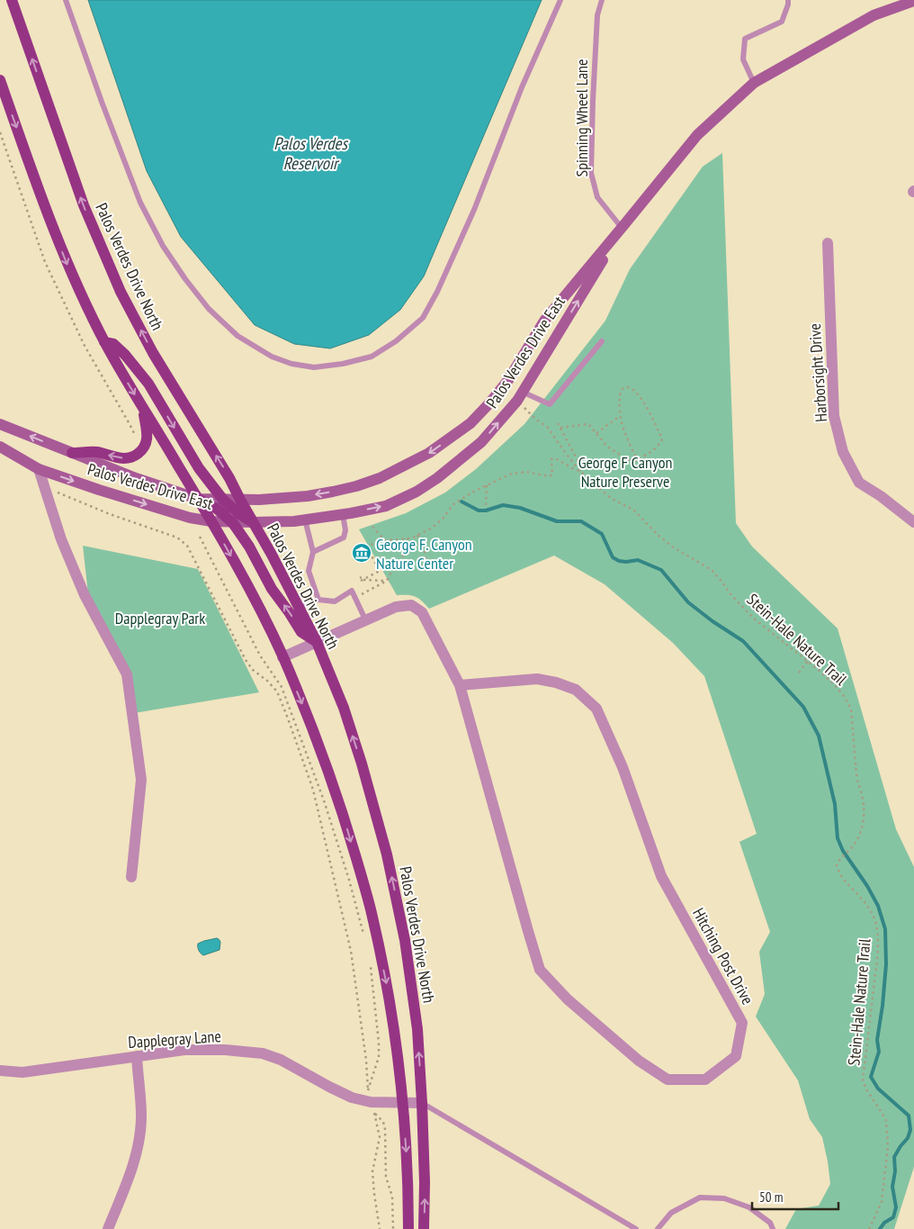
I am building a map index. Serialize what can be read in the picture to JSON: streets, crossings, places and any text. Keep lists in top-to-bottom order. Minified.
{"streets":{"main road":["Palos Verdes Drive North","Palos Verdes Drive East"],"street":["Harborsight Drive","Hitching Post Drive","Dapplegray Lane"],"lane":["Spinning Wheel Lane"],"path":["Stein-Hale Nature Trail"]},"crossings":[["Spinning Wheel Lane","Palos Verdes Drive East"],["Palos Verdes Drive North","Palos Verdes Drive East"],["Palos Verdes Drive North","Hitching Post Drive"],["Palos Verdes Drive North","Dapplegray Lane"]],"water":["Palos Verdes Reservoir"],"parks":["George F Canyon Nature Preserve","Dapplegray Park"],"places":{"museum":["George F. Canyon Nature Center"]},"scale_bar":"50 m"}
